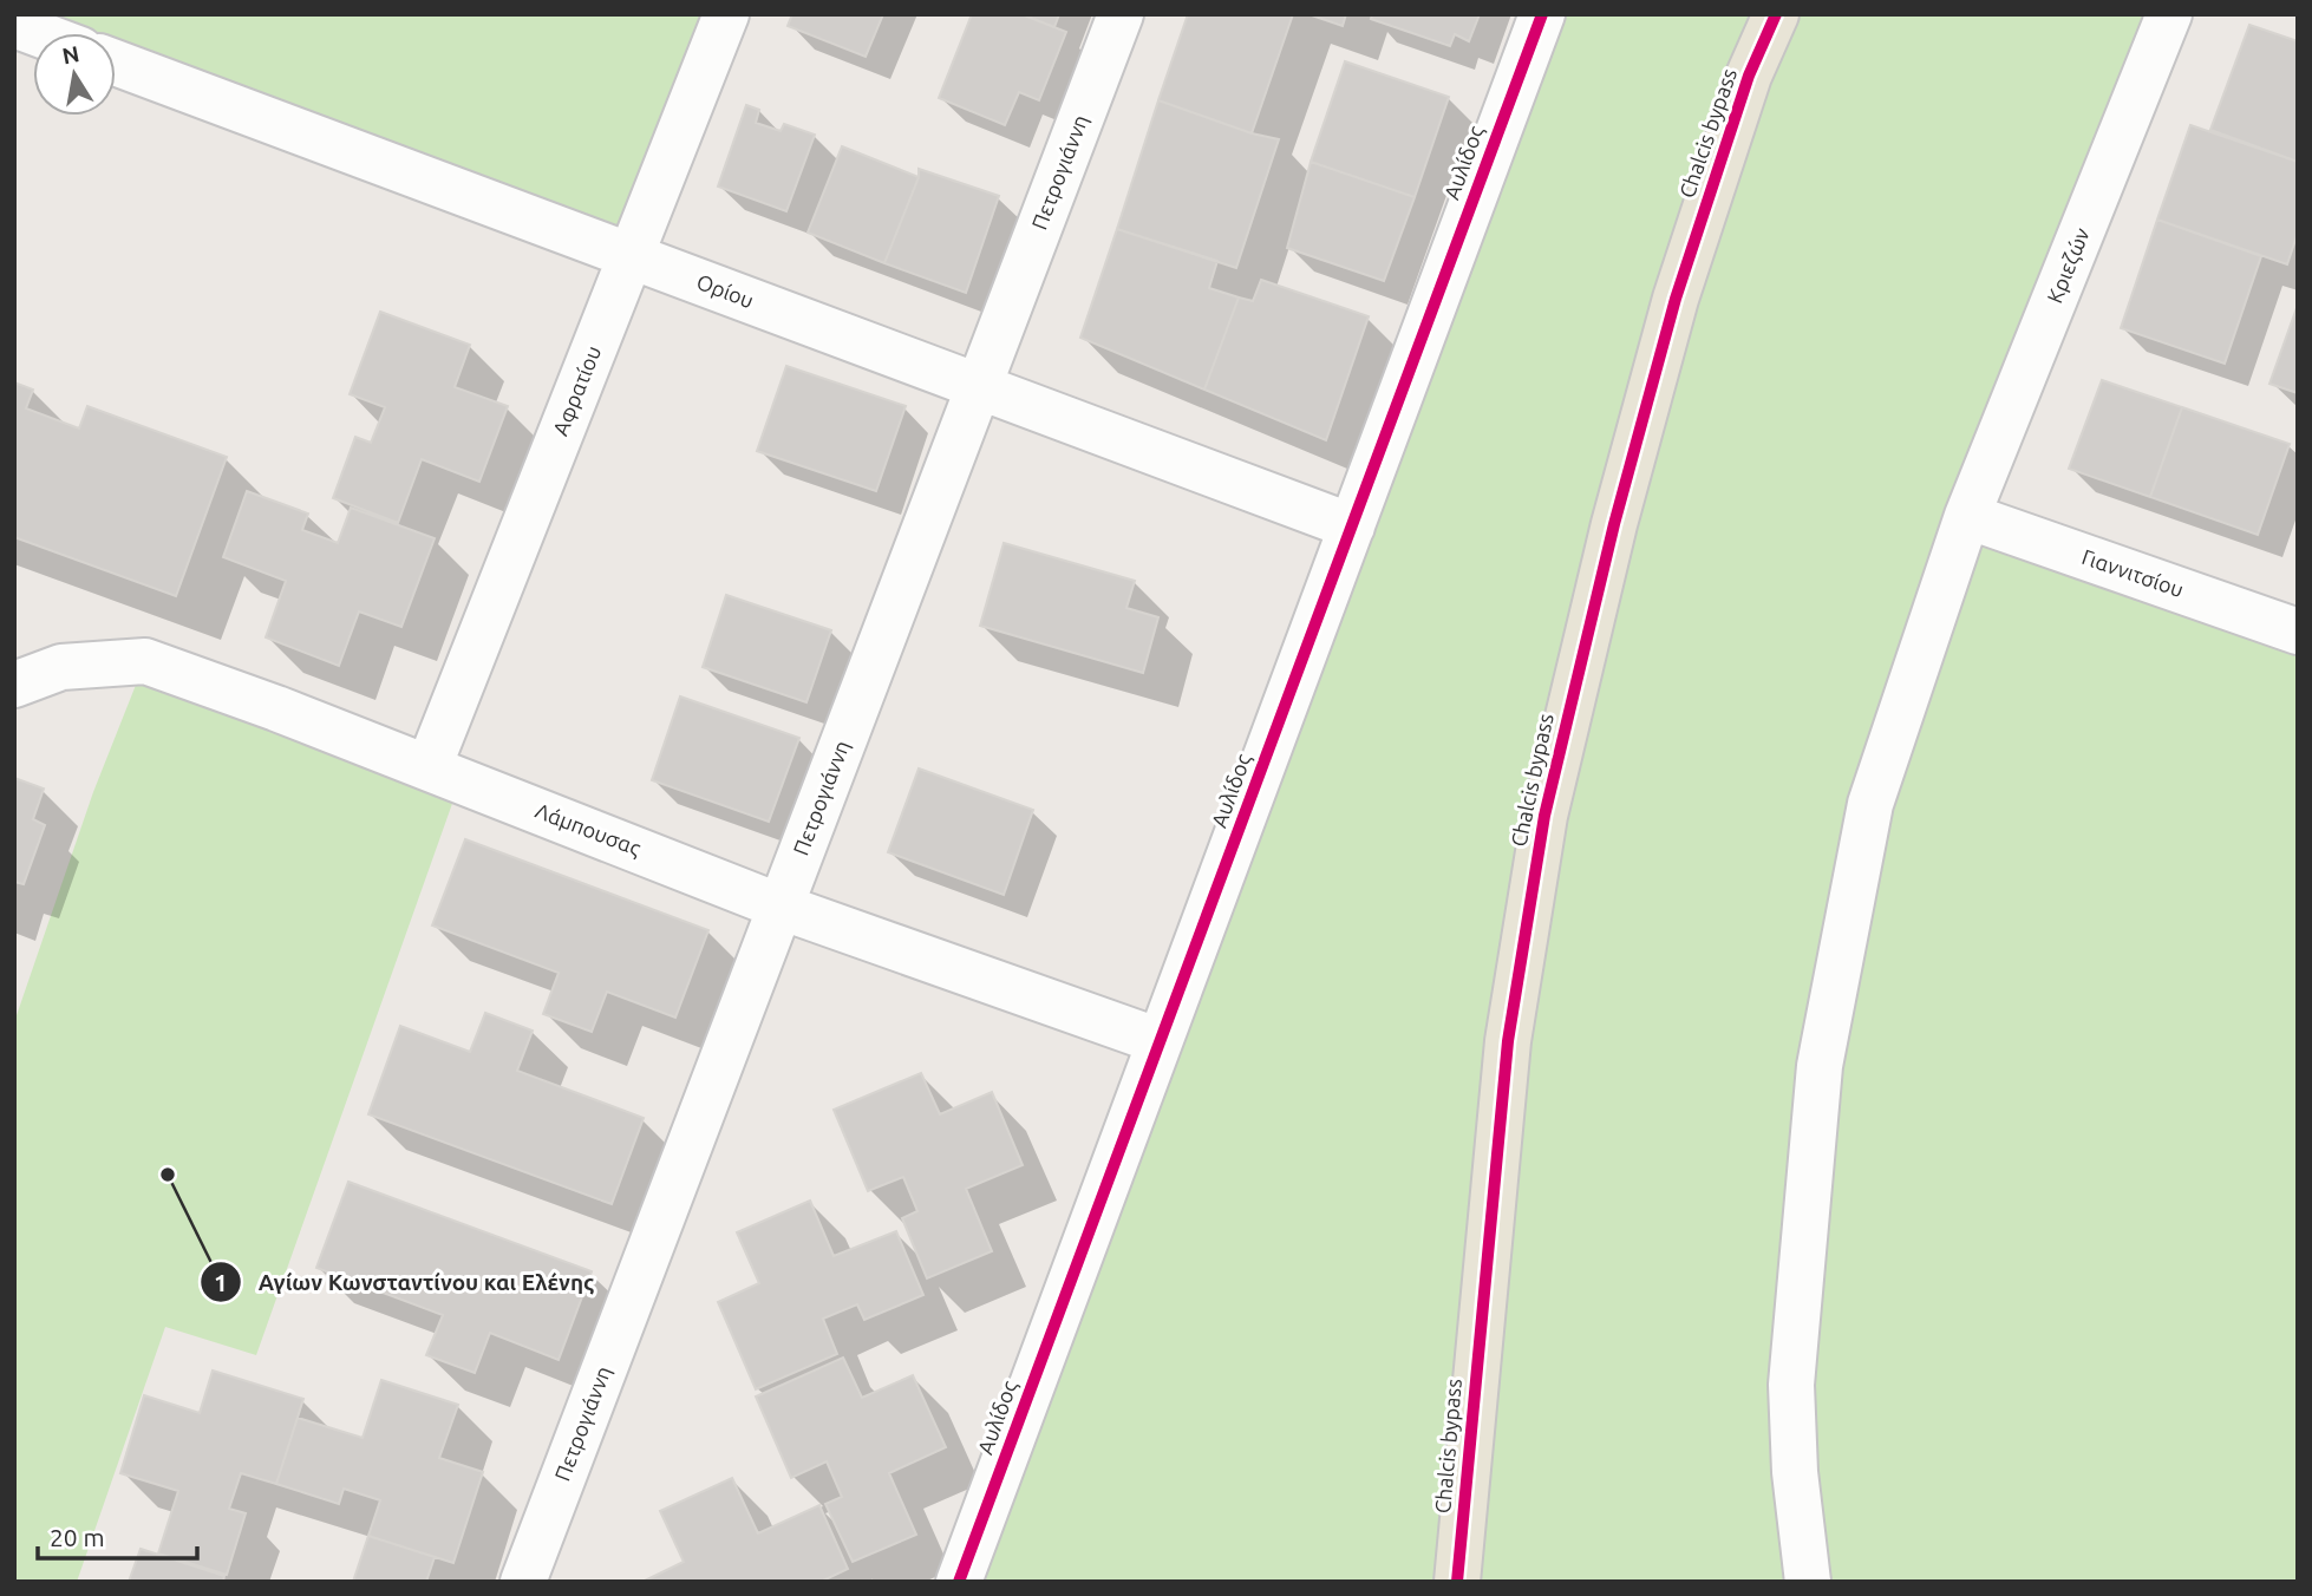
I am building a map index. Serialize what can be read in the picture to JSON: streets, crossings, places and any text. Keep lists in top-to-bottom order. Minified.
{"streets":{"main road":["Chalcis bypass"],"street":["Αυλίδος","Πετρογιάννη","Κριεζών","Ορίου","Αφρατίου","Γιαννιτσίου","Λάμπουσας"]},"crossings":[["Αυλίδος","Ορίου"],["Αυλίδος","Λάμπουσας"],["Πετρογιάννη","Ορίου"],["Πετρογιάννη","Λάμπουσας"],["Κριεζών","Γιαννιτσίου"],["Ορίου","Αφρατίου"],["Αφρατίου","Λάμπουσας"]],"places":["Αγίων Κωνσταντίνου και Ελένης"],"scale_bar":"20 m","north":"top"}
